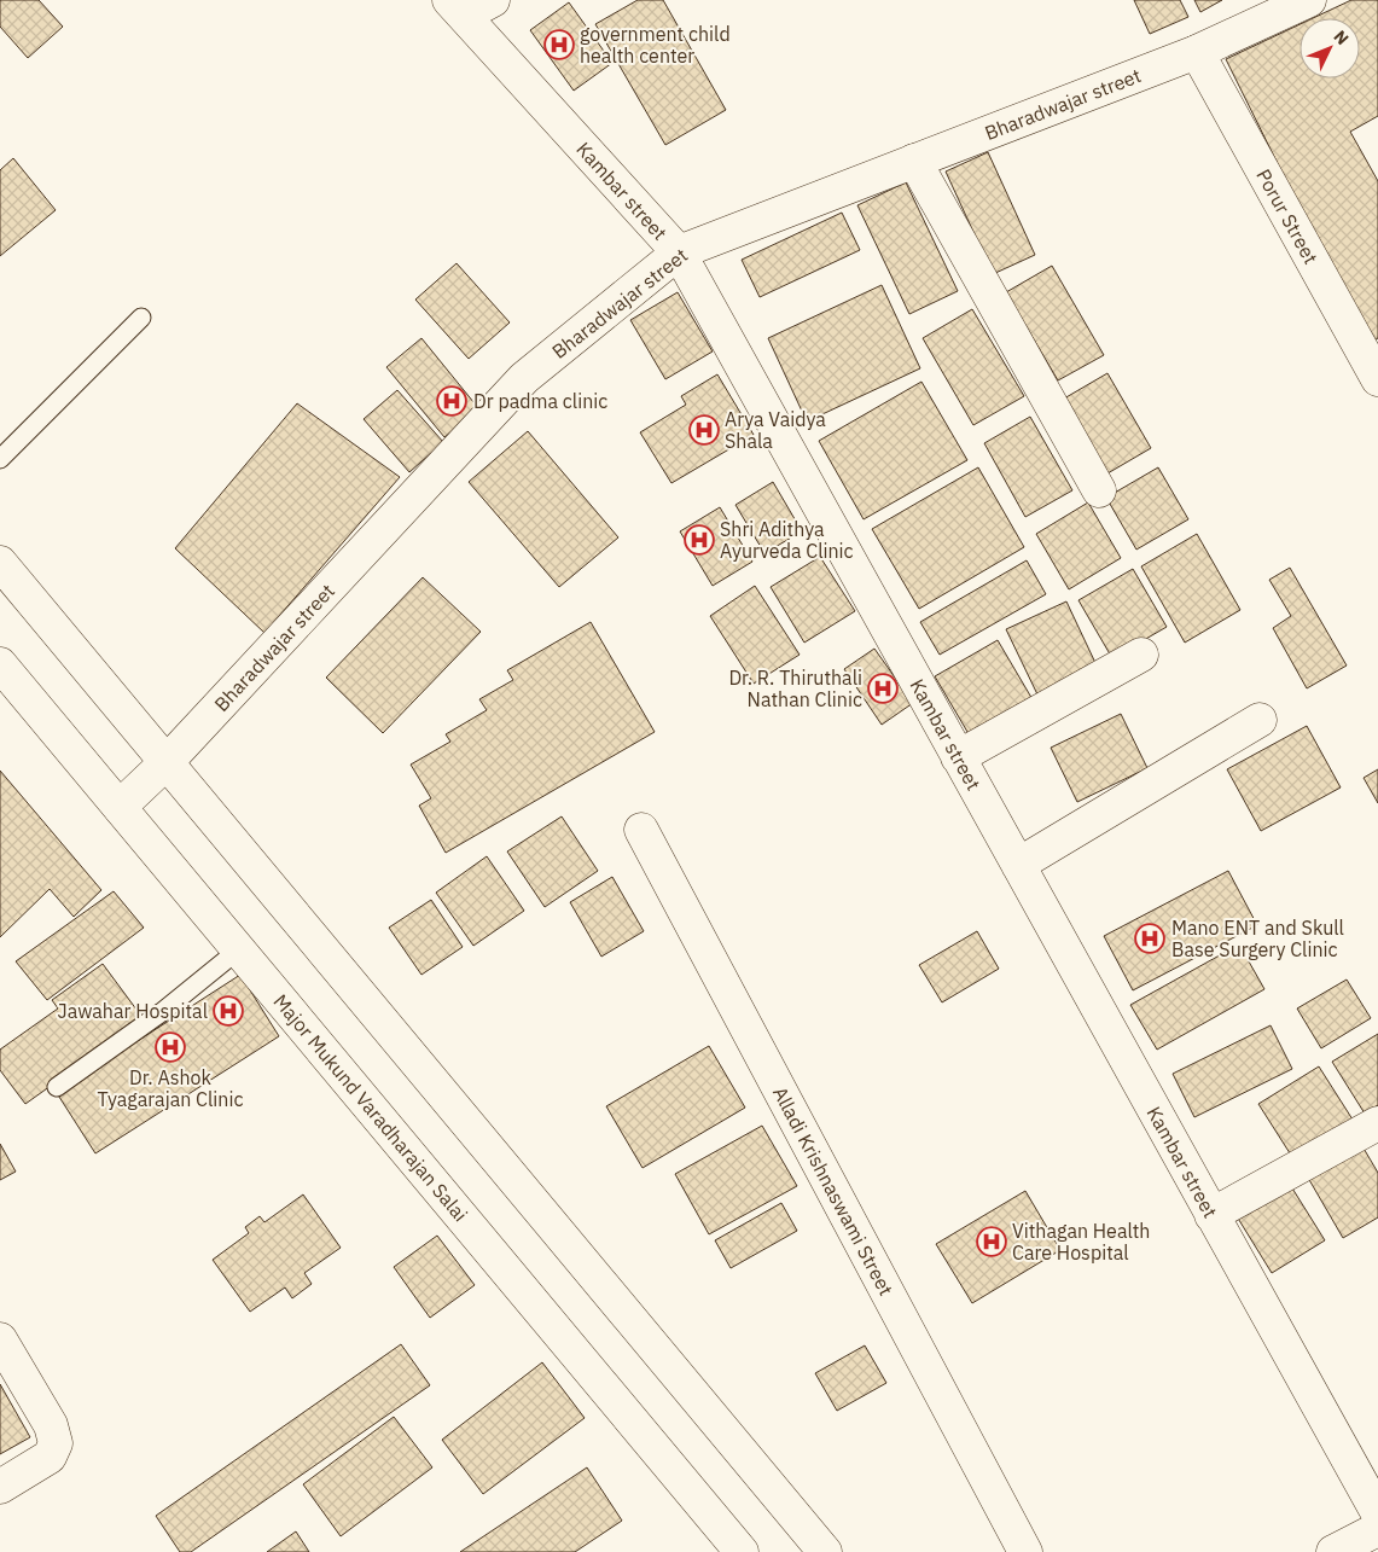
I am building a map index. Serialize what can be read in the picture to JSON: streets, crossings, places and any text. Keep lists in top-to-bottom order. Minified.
{"streets":{"street":["Bharadwajar street","Kambar street","Porur Street","Major Mukund Varadharajan Salai","Alladi Krishnaswami Street"]},"crossings":[["Bharadwajar street","Kambar street"],["Bharadwajar street","Porur Street"],["Bharadwajar street","Major Mukund Varadharajan Salai"]],"places":{"hospital":["government child health center","Dr padma clinic","Arya Vaidya Shala","Shri Adithya Ayurveda Clinic","Dr. R. Thiruthali Nathan Clinic","Mano ENT and Skull Base Surgery Clinic","Jawahar Hospital","Dr. Ashok Tyagarajan Clinic","Vithagan Health Care Hospital"]},"north":"top right"}
